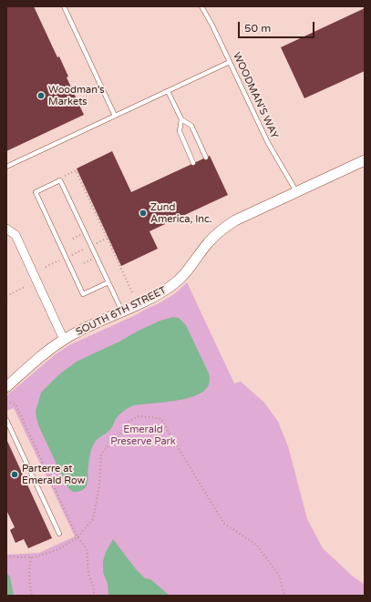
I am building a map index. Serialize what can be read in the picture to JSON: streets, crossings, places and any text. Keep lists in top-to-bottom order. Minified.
{"streets":{"street":["SOUTH 6TH STREET"],"lane":["WOODMAN'S WAY"]},"crossings":[["WOODMAN'S WAY","SOUTH 6TH STREET"]],"parks":["Emerald Preserve Park"],"places":["Woodman's Markets","Zund America, Inc.","Parterre at Emerald Row"],"scale_bar":"50 m"}
